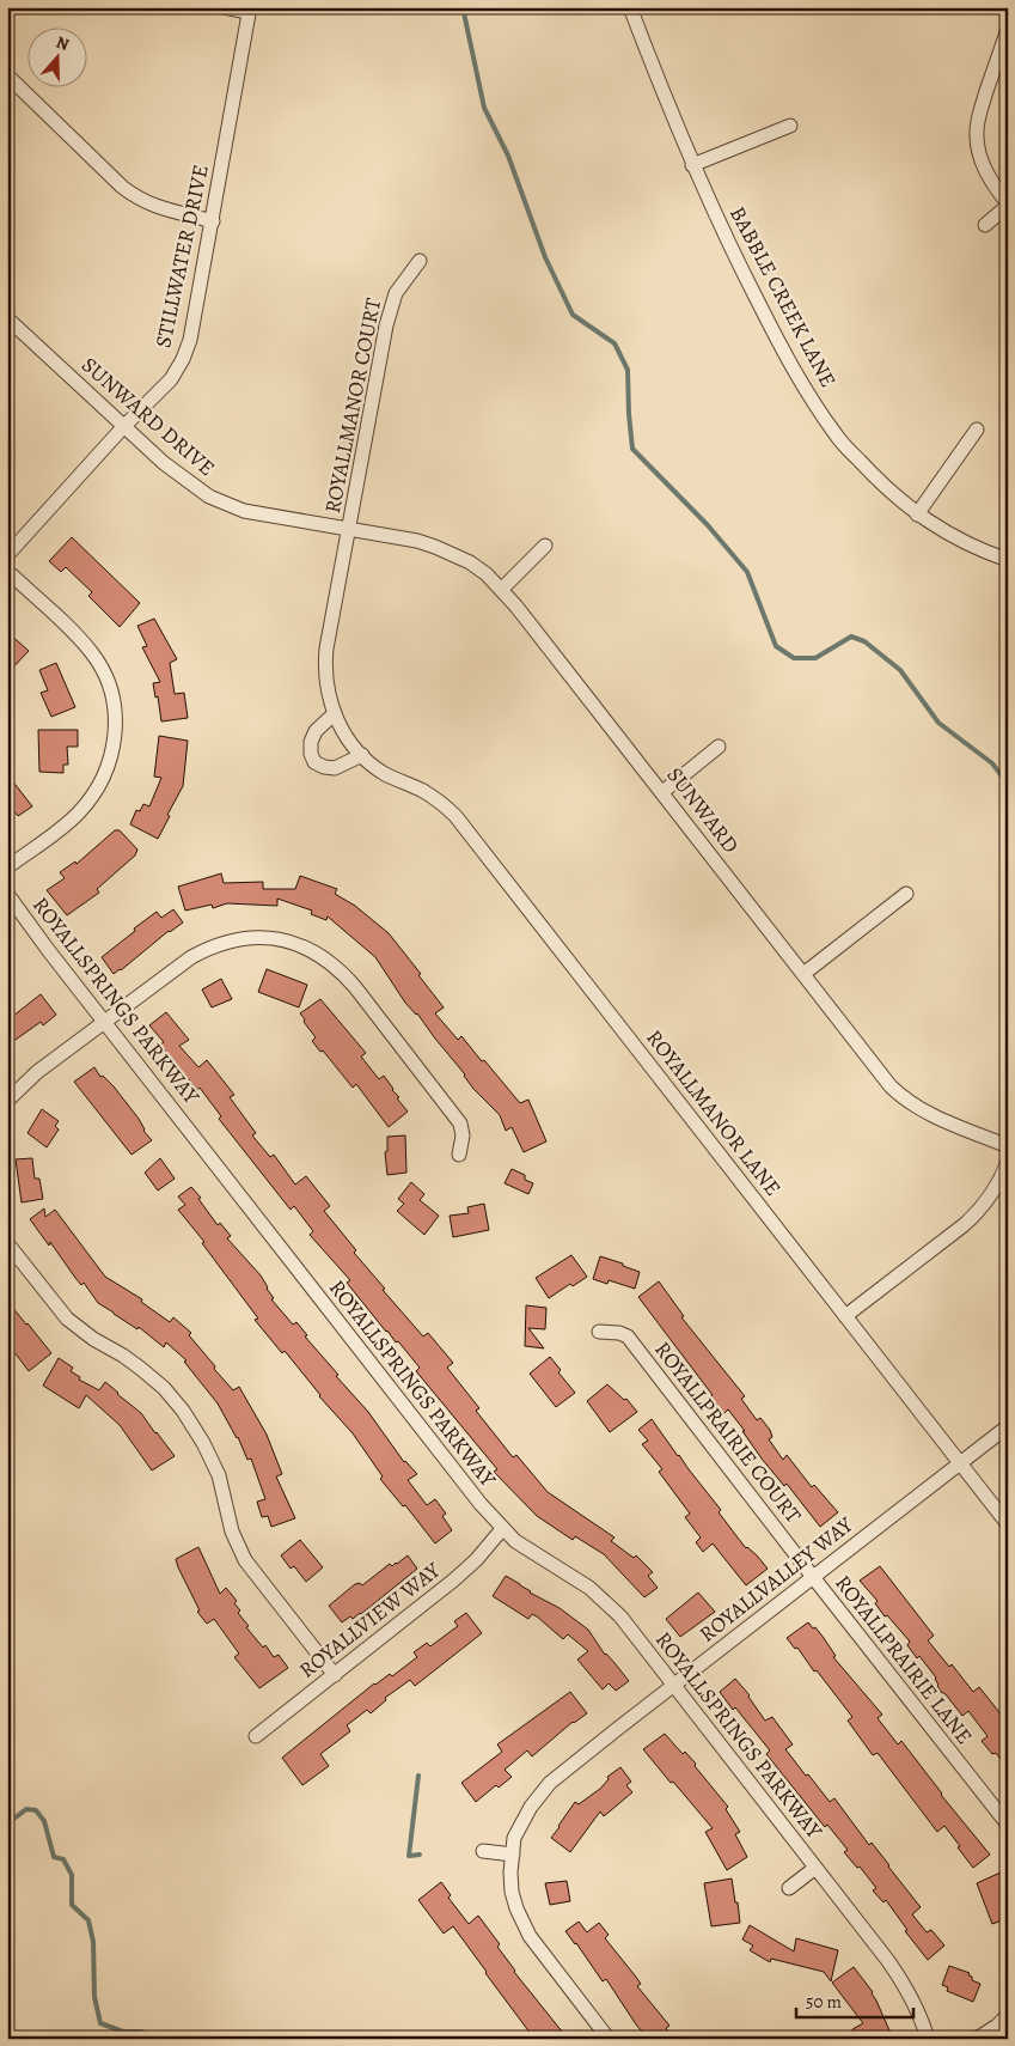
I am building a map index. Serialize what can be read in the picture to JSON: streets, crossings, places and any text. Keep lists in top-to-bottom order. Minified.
{"streets":{"street":["STILLWATER DRIVE","BABBLE CREEK LANE","ROYALLMANOR COURT","SUNWARD DRIVE","SUNWARD","ROYALLSPRINGS PARKWAY","ROYALLMANOR LANE","ROYALLPRAIRIE COURT","ROYALLVALLEY WAY","ROYALLVIEW WAY","ROYALLPRAIRIE LANE"]},"crossings":[["STILLWATER DRIVE","SUNWARD DRIVE"],["ROYALLMANOR COURT","SUNWARD DRIVE"],["ROYALLMANOR COURT","SUNWARD"],["ROYALLMANOR COURT","ROYALLMANOR LANE"],["SUNWARD DRIVE","SUNWARD"],["SUNWARD DRIVE","ROYALLMANOR LANE"],["SUNWARD","ROYALLMANOR LANE"],["ROYALLSPRINGS PARKWAY","ROYALLVALLEY WAY"],["ROYALLSPRINGS PARKWAY","ROYALLVIEW WAY"],["ROYALLMANOR LANE","ROYALLVALLEY WAY"],["ROYALLPRAIRIE COURT","ROYALLVALLEY WAY"],["ROYALLPRAIRIE COURT","ROYALLPRAIRIE LANE"],["ROYALLVALLEY WAY","ROYALLPRAIRIE LANE"]],"scale_bar":"50 m","north":"top"}
